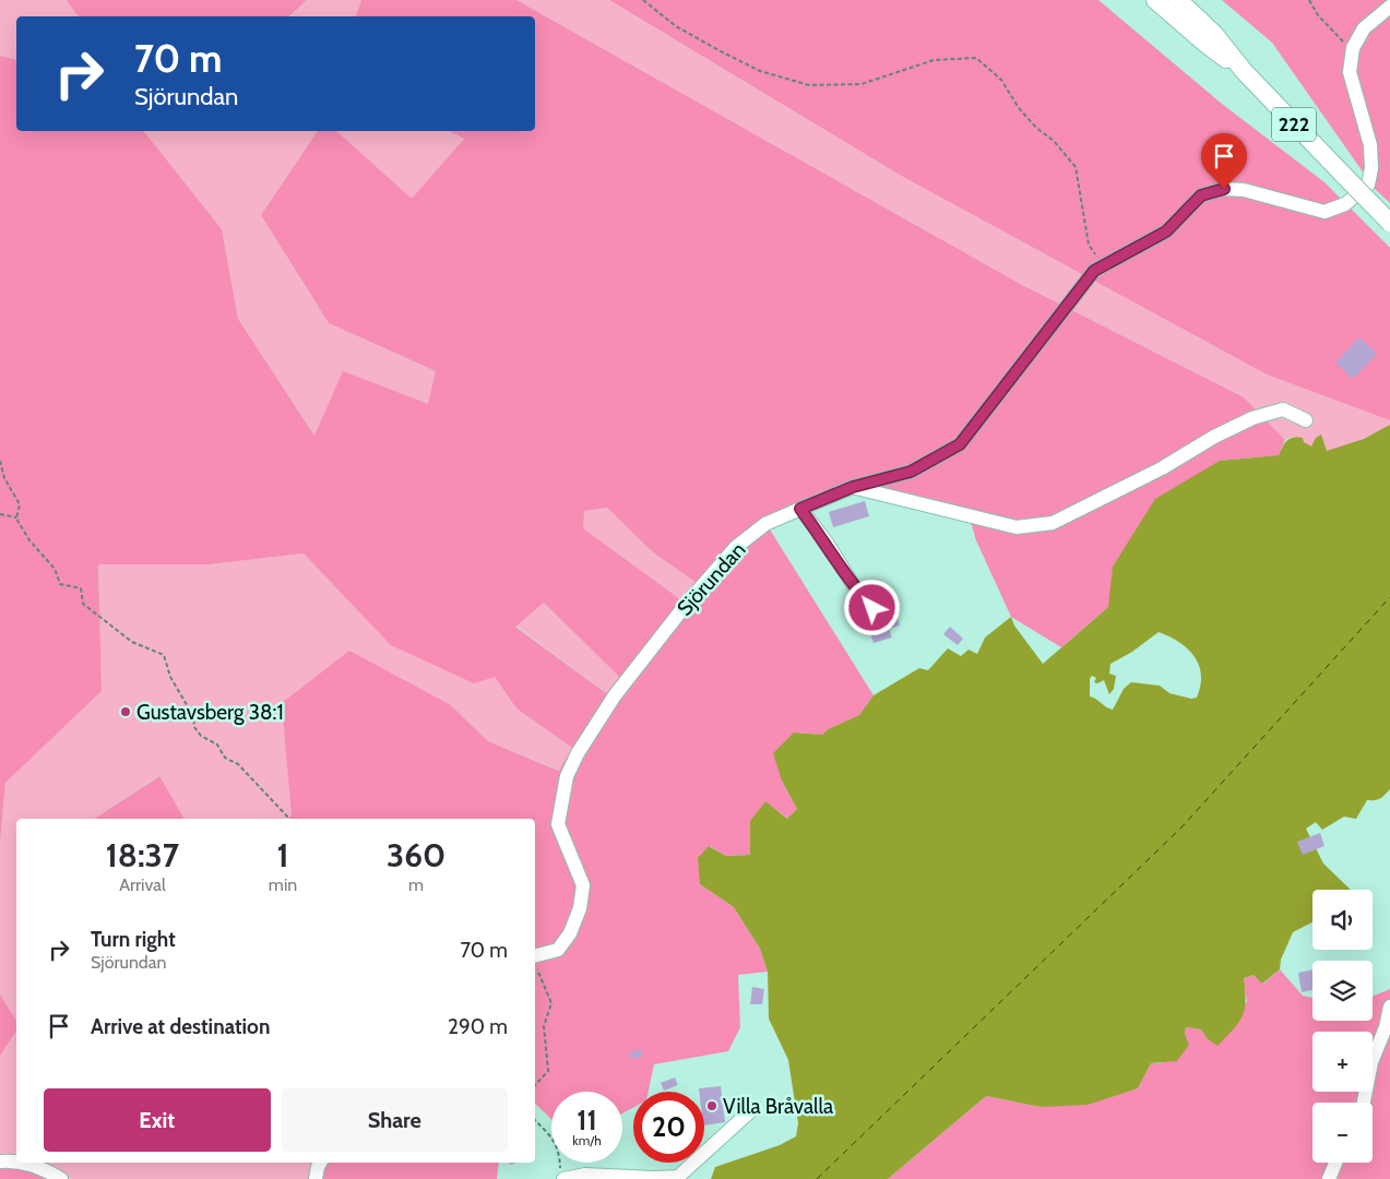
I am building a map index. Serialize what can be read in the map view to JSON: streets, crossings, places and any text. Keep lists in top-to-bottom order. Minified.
{"streets":{"main road":["222"],"street":["Sjörundan"]},"places":["Gustavsberg 38:1","Villa Bråvalla"],"page":{"turn":["70 m","Sjörundan"],"eta":["18:37","Arrival","1","min","360","m"],"map_buttons":["+","−"],"list":[{"name":"Turn right","note":"Sjörundan","value":"70 m"},{"name":"Arrive at destination","value":"290 m"}],"buttons":["Exit","Share"],"speed":"11 km/h","limit":"20"}}
